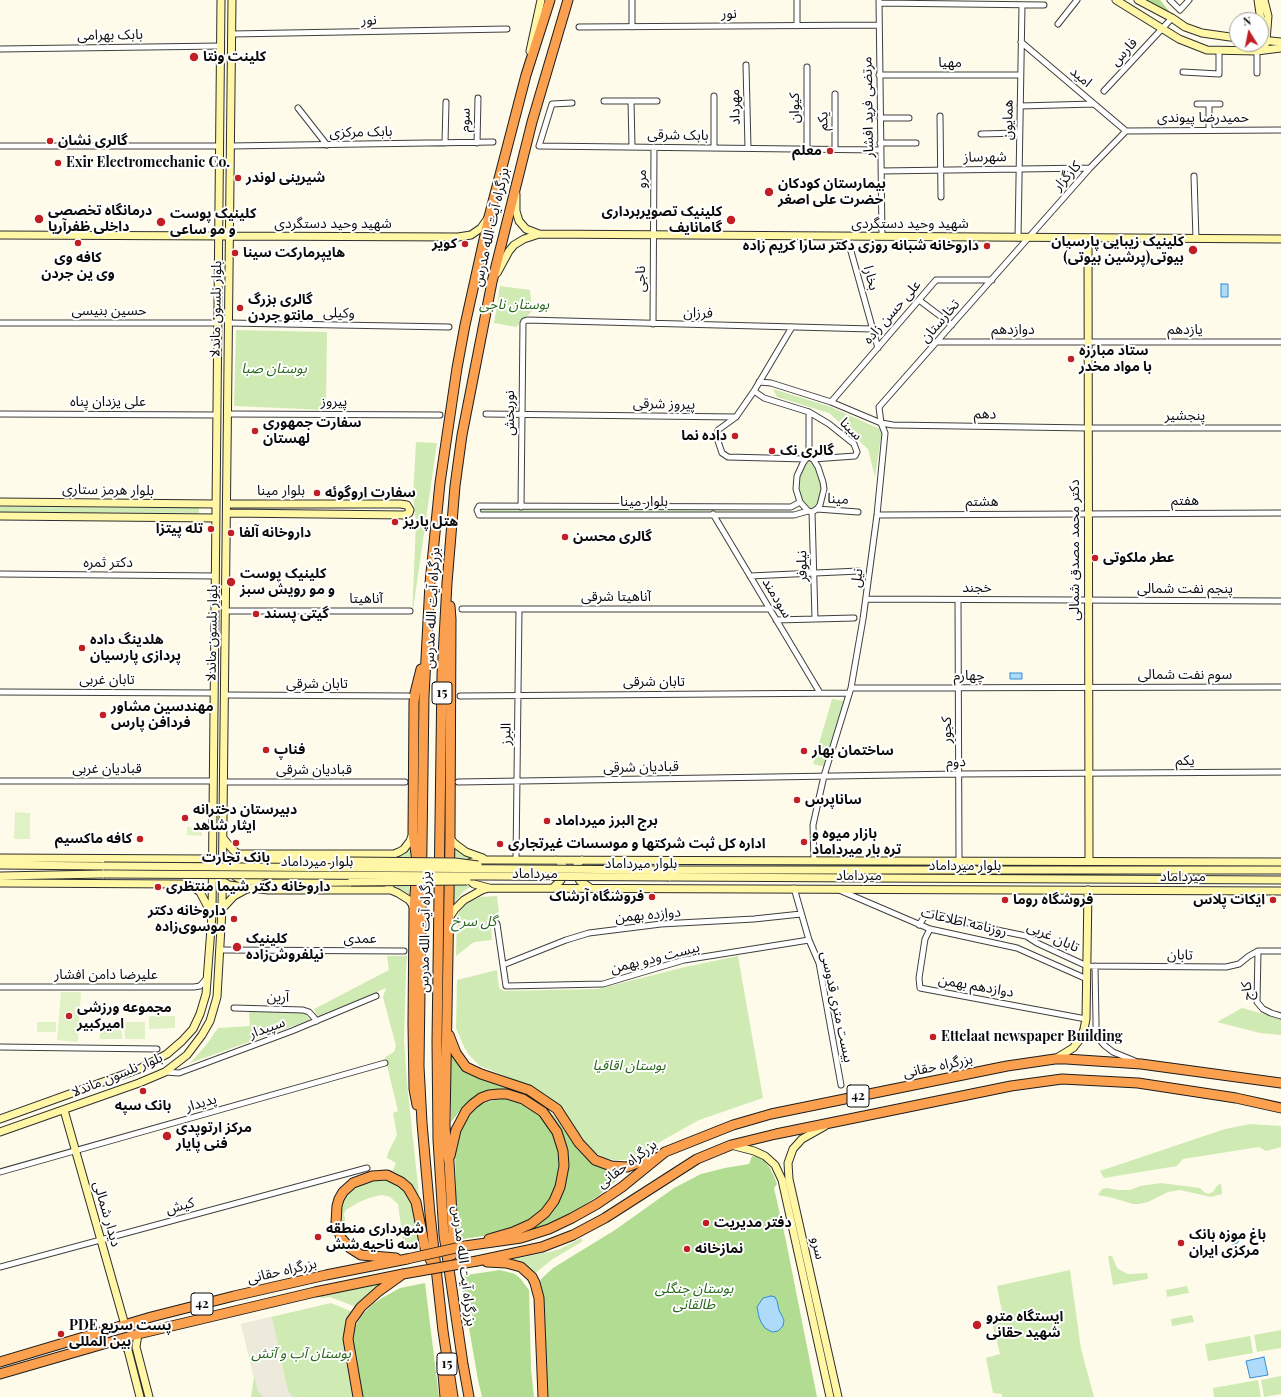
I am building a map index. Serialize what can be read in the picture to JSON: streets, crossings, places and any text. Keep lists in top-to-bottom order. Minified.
{"streets":{"highway":["بزرگراه آیت الله مدرس","15","بزرگراه حقانی","42"],"main road":["شهید وحید دستگردی","بلوار نلسون ماندلا","بلوار هرمز ستاری","بلوار مینا","دکتر محمد مصدق شمالی","بلوار میرداماد","میرداماد","دیدار شمالی","سرو"],"street":["نور","بابک بهرامی","فارس","مهیا","امید","مهرداد","مرتضی فرید افشار","کیوان","حمیدرضا پیوندی","سوم","همایون","یکم","بابک مرکزی","بابک شرقی","شهرساز","کارگزار","مرو","بخارا","ناجی","حسین بنیسی","علی حسن زاده","وكيلی","فرزان","تخارستان","دوازدهم","یازدهم","علی یزدان پناه","پیروز","پیروز شرقی","نوربخش","دهم","پنجشیر","سینا","مینا","هفتم","هشتم","دکتر ثمره","نیلوفر","نیل","خجند","پنجم نفت شمالی","آناهیتا شرقی","سودمند","آناهیتا","سوم نفت شمالی","چهارم","تابان غربی","تابان شرقی","کجور","البرز","دوم","قبادیان شرقی","قبادیان غربی","دوازده بهمن","روزنامه اطلاعات","عمدی","تابان","بیست ودو بهمن","علیرضا دامن افشار","دوازدهم بهمن","کاج","آرین","بیست متری قدوسی","سپیدار","پدیدار","کیش"]},"crossings":[["نور","مرتضی فرید افشار"],["نور","بلوار نلسون ماندلا"],["بابک بهرامی","بلوار نلسون ماندلا"],["مهیا","مرتضی فرید افشار"],["مهیا","همایون"],["امید","حمیدرضا پیوندی"],["امید","همایون"],["امید","کارگزار"],["مهرداد","بابک شرقی"],["مرتضی فرید افشار","بابک شرقی"],["مرتضی فرید افشار","شهرساز"],["مرتضی فرید افشار","شهید وحید دستگردی"],["کیوان","بابک شرقی"],["حمیدرضا پیوندی","کارگزار"],["سوم","بابک مرکزی"],["همایون","شهرساز"],["همایون","شهید وحید دستگردی"],["یکم","بابک شرقی"],["یکم","دکتر محمد مصدق شمالی"],["یکم","دوم"],["بابک مرکزی","بلوار نلسون ماندلا"],["بابک شرقی","مرو"],["شهرساز","کارگزار"],["کارگزار","شهید وحید دستگردی"],["کارگزار","تخارستان"],["مرو","شهید وحید دستگردی"],["مرو","ناجی"],["شهید وحید دستگردی","بزرگراه آیت الله مدرس"],["شهید وحید دستگردی","بخارا"],["شهید وحید دستگردی","ناجی"],["شهید وحید دستگردی","بلوار نلسون ماندلا"],["شهید وحید دستگردی","تخارستان"],["شهید وحید دستگردی","دکتر محمد مصدق شمالی"],["بخارا","علی حسن زاده"],["بخارا","فرزان"],["ناجی","فرزان"],["بلوار نلسون ماندلا","حسین بنیسی"],["بلوار نلسون ماندلا","وكيلی"],["بلوار نلسون ماندلا","علی یزدان پناه"],["بلوار نلسون ماندلا","پیروز"],["بلوار نلسون ماندلا","بلوار هرمز ستاری"],["بلوار نلسون ماندلا","بلوار مینا"],["بلوار نلسون ماندلا","دکتر ثمره"],["بلوار نلسون ماندلا","آناهیتا"],["بلوار نلسون ماندلا","تابان غربی"],["بلوار نلسون ماندلا","تابان شرقی"],["بلوار نلسون ماندلا","قبادیان شرقی"],["بلوار نلسون ماندلا","قبادیان غربی"],["بلوار نلسون ماندلا","عمدی"],["بلوار نلسون ماندلا","علیرضا دامن افشار"],["بلوار نلسون ماندلا","سپیدار"],["بلوار نلسون ماندلا","دیدار شمالی"],["علی حسن زاده","تخارستان"],["فرزان","نوربخش"],["تخارستان","دوازدهم"],["تخارستان","دهم"],["تخارستان","نیل"],["دوازدهم","یازدهم"],["دوازدهم","دکتر محمد مصدق شمالی"],["یازدهم","دکتر محمد مصدق شمالی"],["پیروز شرقی","نوربخش"],["پیروز شرقی","سینا"],["نوربخش","بلوار مینا"],["دهم","پنجشیر"],["دهم","دکتر محمد مصدق شمالی"],["دهم","نیل"],["پنجشیر","دکتر محمد مصدق شمالی"],["سینا","نیلوفر"],["بلوار مینا","مینا"],["بلوار مینا","نیلوفر"],["بلوار مینا","سودمند"],["مینا","نیلوفر"],["هفتم","هشتم"],["هفتم","دکتر محمد مصدق شمالی"],["هشتم","دکتر محمد مصدق شمالی"],["هشتم","نیل"],["دکتر محمد مصدق شمالی","خجند"],["دکتر محمد مصدق شمالی","پنجم نفت شمالی"],["دکتر محمد مصدق شمالی","سوم نفت شمالی"],["دکتر محمد مصدق شمالی","چهارم"],["دکتر محمد مصدق شمالی","دوم"],["دکتر محمد مصدق شمالی","میرداماد"],["نیل","خجند"],["نیل","چهارم"],["نیل","تابان شرقی"],["نیل","دوم"],["نیل","قبادیان شرقی"],["نیل","میرداماد"],["خجند","پنجم نفت شمالی"],["خجند","کجور"],["آناهیتا شرقی","سودمند"],["آناهیتا شرقی","البرز"],["سودمند","تابان شرقی"],["سوم نفت شمالی","چهارم"],["چهارم","تابان شرقی"],["چهارم","کجور"],["تابان غربی","روزنامه اطلاعات"],["تابان غربی","تابان"],["تابان شرقی","البرز"],["کجور","دوم"],["کجور","میرداماد"],["البرز","قبادیان شرقی"],["البرز","میرداماد"],["دوم","قبادیان شرقی"],["میرداماد","روزنامه اطلاعات"],["میرداماد","بیست متری قدوسی"],["دوازده بهمن","بیست ودو بهمن"],["دوازده بهمن","بیست متری قدوسی"],["روزنامه اطلاعات","دوازدهم بهمن"],["تابان","کاج"],["بیست ودو بهمن","بیست متری قدوسی"],["آرین","سپیدار"],["بزرگراه حقانی","42"],["بزرگراه حقانی","دیدار شمالی"],["بزرگراه حقانی","سرو"],["42","سرو"],["پدیدار","دیدار شمالی"],["کیش","دیدار شمالی"]],"parks":["بوستان ناجی","بوستان صبا","گل سرخ","بوستان اقاقیا","بوستان جنگلی طالقانی","بوستان آب و آتش"],"places":["کلینت ونتا","گالری نشان","معلم","Exir Electromechanic Co.","شیرینی لوندر","بیمارستان کودکان حضرت علی اصغر","درمانگاه تخصصی داخلی ظفرآریا","کلینیک تصویربرداری گامانایف","کلینیک پوست و مو ساعی","کافه وی وی ین جردن","کویر","داروخانه شبانه روزی دکتر سارا کریم زاده","کلینیک زیبایی پارسیان بیوتی(پرشین بیوتی)","هایپرمارکت سینا","گالری بزرگ مانتو جردن","ستاد مبارزه با مواد مخدر","سفارت جمهوری لهستان","داده نما","گالری نک","سفارت اروگوئه","هتل پاریز","تله پیتزا","داروخانه آلفا","گالری محسن","عطر ملکوتی","کلینیک پوست و مو رویش سبز","گیتی پسند","هلدینگ داده پردازی پارسیان","مهندسین مشاور فردافن پارس","فناپ","ساختمان بهار","ساناپرس","دبیرستان دخترانه ایثار شاهد","برج البرز میرداماد","کافه ماکسیم","بازار میوه و تره بار میرداماد","بانک تجارت","اداره کل ثبت شرکتها و موسسات غیرتجاری","داروخانه دکتر شیما منتظری","فروشگاه آرشاک","فروشگاه روما","ایکات پلاس","داروخانه دکتر موسوی‌زاده","کلینیک نیلفروش‌زاده","مجموعه ورزشی امیرکبیر","Ettelaat newspaper Building","بانک سپه","مرکز ارتوپدی فنی پایار","دفتر مدیریت","شهرداری منطقه سه ناحیه شش","باغ موزه بانک مرکزی ایران","نمازخانه","ایستگاه مترو شهید حقانی","PDE پست سریع بین المللی"],"north":"top"}
